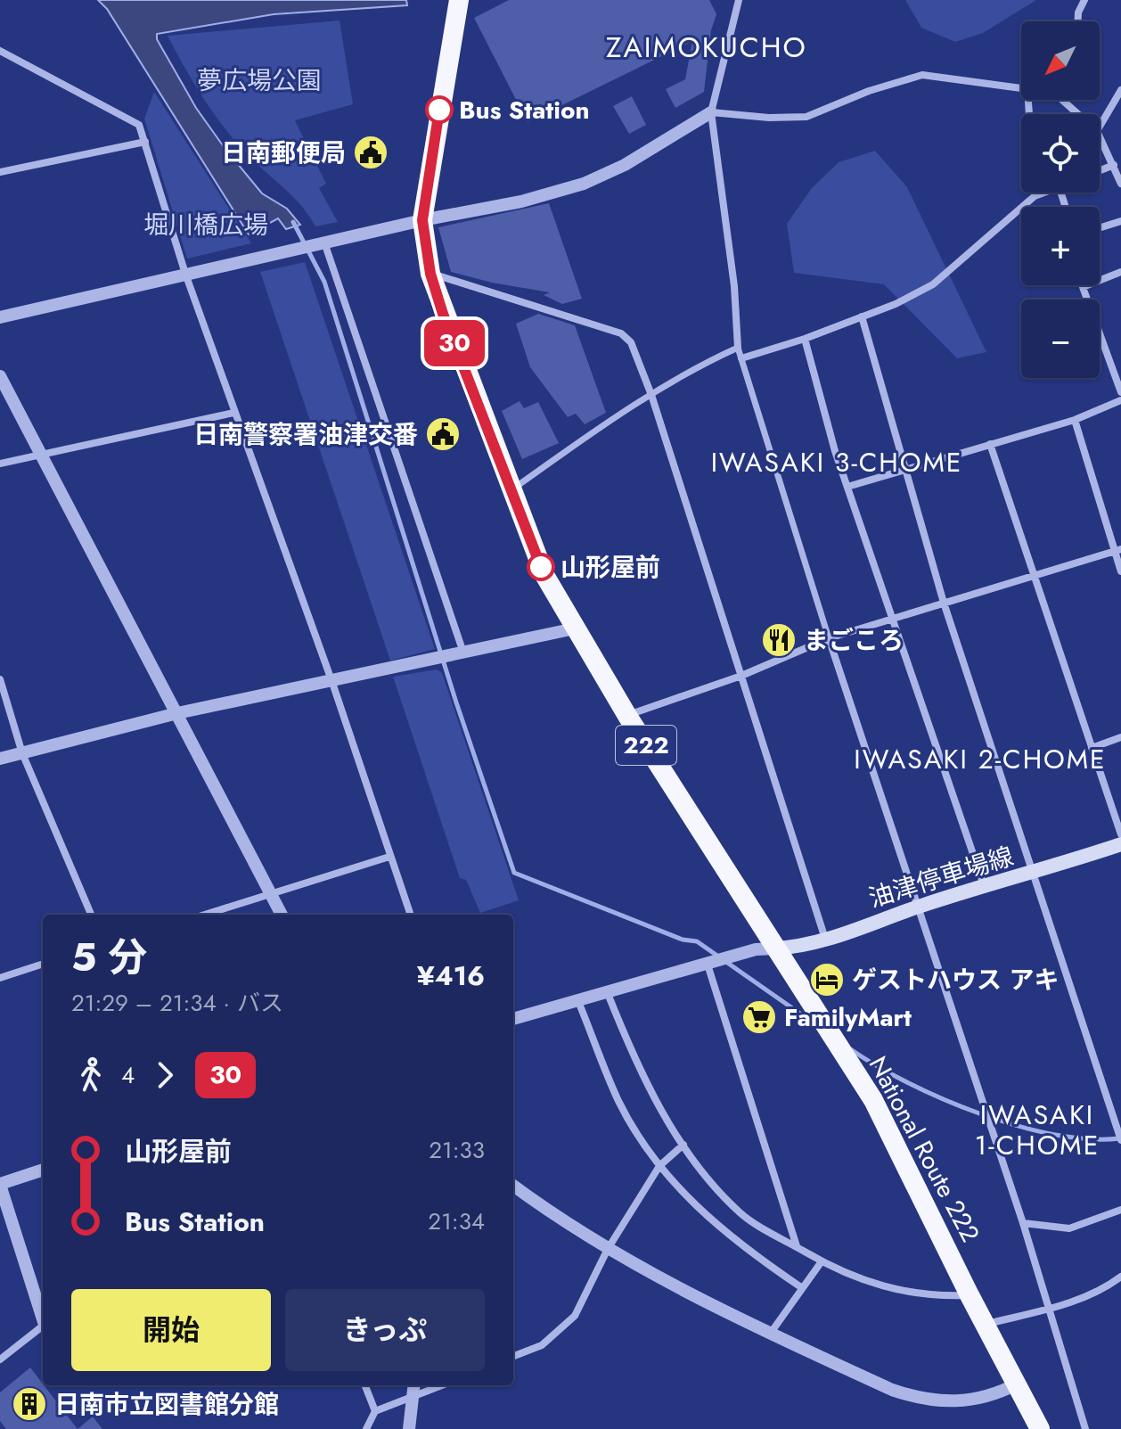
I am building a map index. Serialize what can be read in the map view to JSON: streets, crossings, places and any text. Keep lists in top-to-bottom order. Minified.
{"streets":{"highway":["222","National Route 222"],"main road":["油津停車場線"]},"crossings":[["油津停車場線","National Route 222"]],"districts":["ZAIMOKUCHO","IWASAKI 3-CHOME","IWASAKI 2-CHOME","IWASAKI 1-CHOME"],"parks":["夢広場公園","堀川橋広場"],"places":{"other":["Bus Station","山形屋前"],"public building":["日南郵便局","日南警察署油津交番"],"restaurant":["まごころ"],"hotel":["ゲストハウス アキ"],"supermarket":["FamilyMart"],"building":["日南市立図書館分館"]},"lines":["bus line 30"],"north":"bottom left","page":{"on_map":"30","map_buttons":["+","−"],"heading":["5 分","21:29 – 21:34 · バス","¥416"],"legs":["4","30"],"list":[{"name":"山形屋前","value":"21:33"},{"name":"Bus Station","value":"21:34"}],"buttons":["開始","きっぷ"]}}
